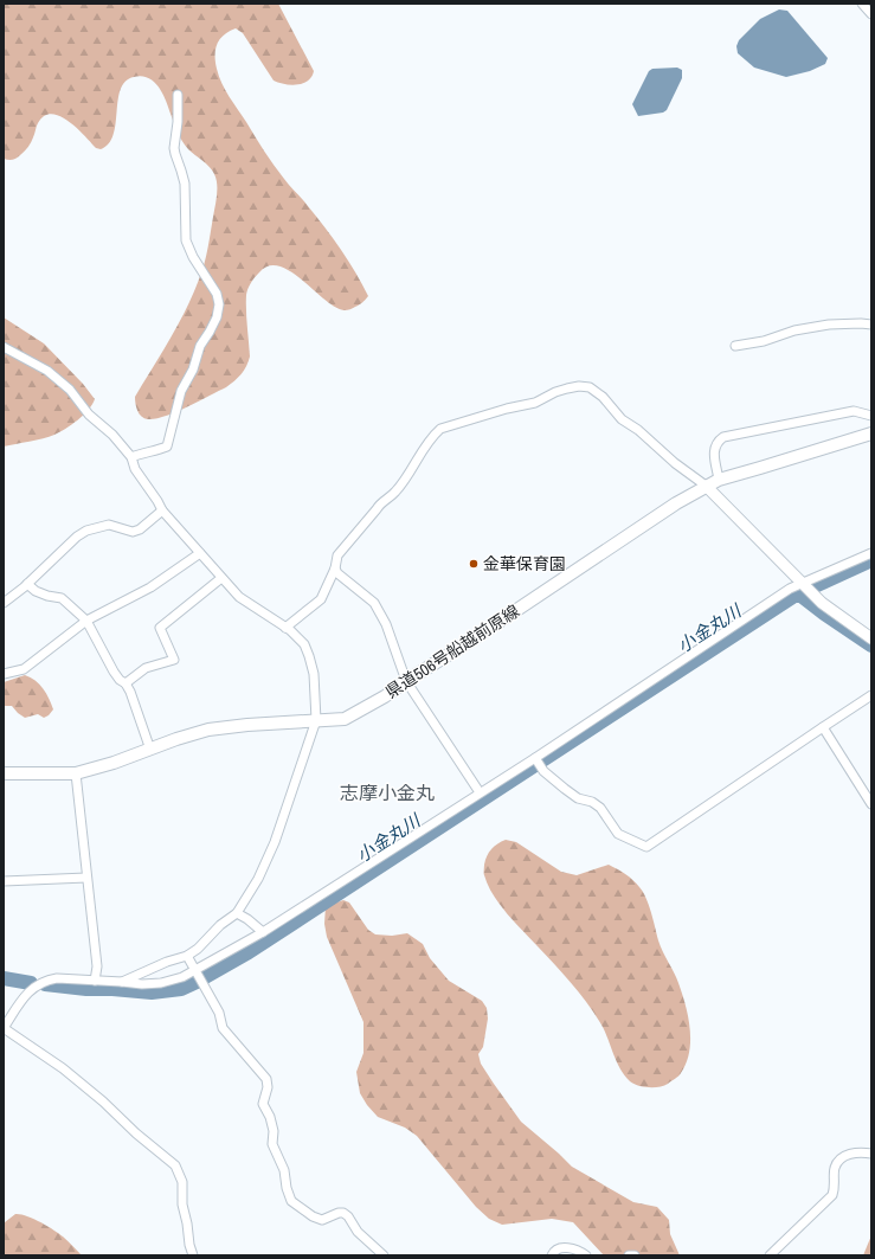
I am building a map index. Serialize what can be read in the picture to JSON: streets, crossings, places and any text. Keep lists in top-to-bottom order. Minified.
{"streets":{"main road":["県道506号船越前原線"]},"districts":["志摩小金丸"],"water":["小金丸川"],"places":["金華保育園"]}
